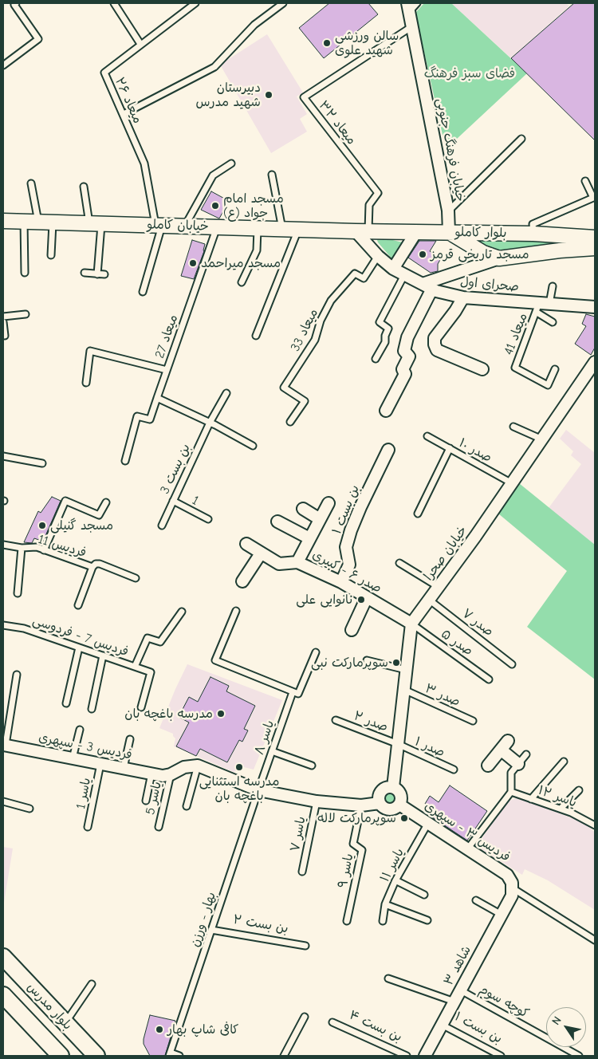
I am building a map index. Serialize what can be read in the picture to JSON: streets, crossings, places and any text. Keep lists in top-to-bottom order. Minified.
{"streets":{"main road":["بلوار مدرس"],"street":["خیابان فرهنگ جنوبی","خیابان کاملو","بلوار کاملو","صحرای اول","بن بست ۱","خیابان صحرا","صدر ۶ - کبیری","فردیس 3 - سپهری","فردیس ۳ - سپهری","شاهد ۳"],"lane":["میعاد ۲۶","میعاد ۳۲","میعاد 33","میعاد 41","میعاد 27","صدر ۱۰","بن بست 3","1","فردیس 11","صدر ۷","فردیس 7 - فردوسی","صدر ۵","صدر ۳","صدر ۲","یاسر ۸","صدر ۱","یاسر 1","یاسر ۱۲","یاسر 5","یاسر ۷","یاسر ۱۱","یاسر ۹","بهار - ورزن","بن بست ۲","کوچه سوم","بن بست ۴"]},"crossings":[["میعاد ۲۶","خیابان کاملو"],["میعاد ۳۲","خیابان فرهنگ جنوبی"],["میعاد ۳۲","خیابان کاملو"],["میعاد ۳۲","صحرای اول"],["خیابان فرهنگ جنوبی","خیابان کاملو"],["خیابان فرهنگ جنوبی","بلوار کاملو"],["خیابان کاملو","بلوار کاملو"],["خیابان کاملو","صحرای اول"],["خیابان کاملو","میعاد 27"],["صحرای اول","میعاد 33"],["صحرای اول","میعاد 41"],["صدر ۱۰","خیابان صحرا"],["بن بست 3","1"],["بن بست ۱","صدر ۶ - کبیری"],["بن بست ۱","شاهد ۳"],["خیابان صحرا","صدر ۶ - کبیری"],["خیابان صحرا","صدر ۷"],["خیابان صحرا","صدر ۵"],["خیابان صحرا","صدر ۳"],["خیابان صحرا","صدر ۲"],["خیابان صحرا","صدر ۱"],["خیابان صحرا","فردیس ۳ - سپهری"],["صدر ۶ - کبیری","صدر ۵"],["صدر ۲","صدر ۱"],["یاسر ۸","بهار - ورزن"],["فردیس 3 - سپهری","یاسر 1"],["فردیس 3 - سپهری","یاسر 5"],["فردیس ۳ - سپهری","یاسر ۱۱"],["فردیس ۳ - سپهری","شاهد ۳"],["بهار - ورزن","بن بست ۲"],["شاهد ۳","کوچه سوم"]],"parks":["فضای سبز فرهنگ"],"places":["سالن ورزشی شهید علوی","دبیرستان شهید مدرس","مسجد امام جواد (ع)","مسجد تاریخی قرمز","مسجد میراحمد","مسجد گنیلی","نانوایی علی","سوپرمارکت نبی","مدرسه باغچه بان","مدرسه استثنایی باغچه بان","سوپرمارکت لاله","کافی شاپ بهار"],"north":"top left"}
